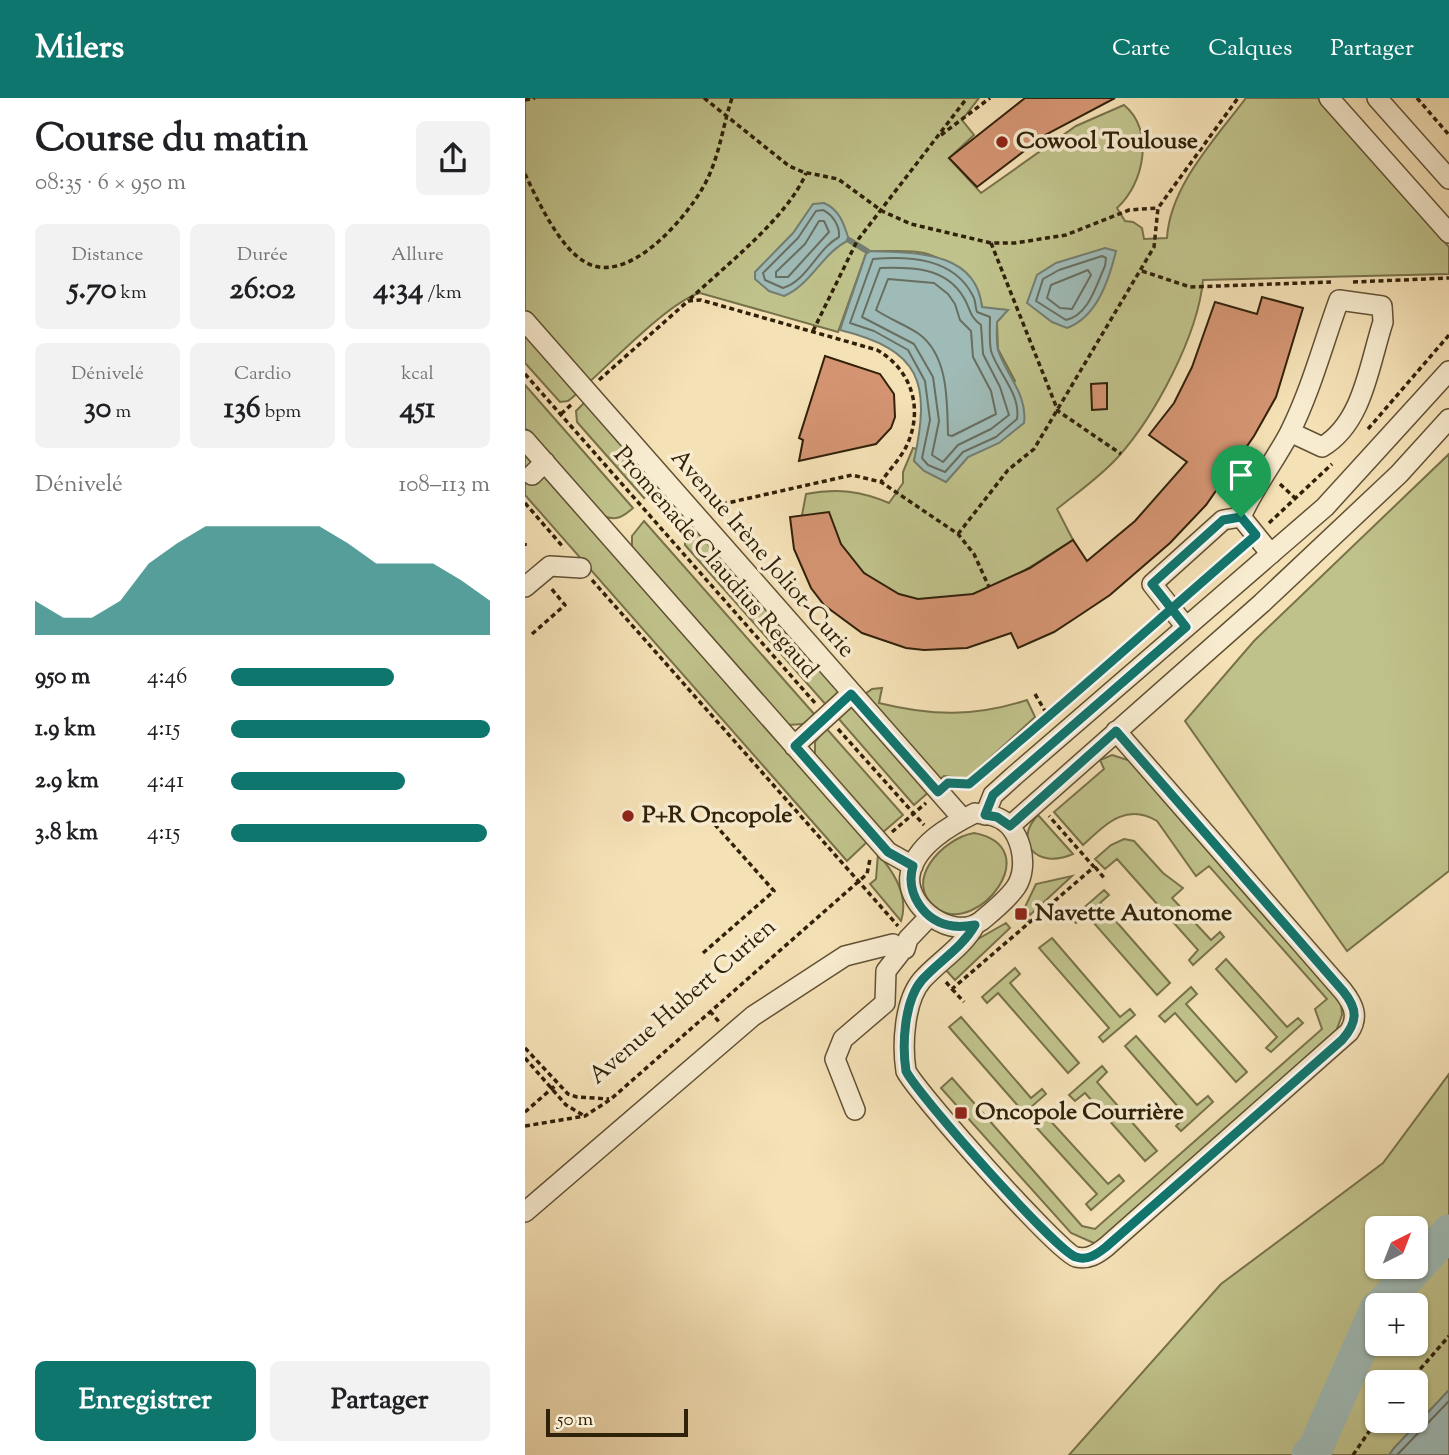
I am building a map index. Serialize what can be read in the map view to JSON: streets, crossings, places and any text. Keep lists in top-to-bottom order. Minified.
{"streets":{"street":["Avenue Irène Joliot-Curie"],"path":["Promenade Claudius Regaud","Avenue Hubert Curien"]},"crossings":[["Avenue Irène Joliot-Curie","Promenade Claudius Regaud"]],"places":{"other":["Cowool Toulouse","P+R Oncopole"],"transit":["Navette Autonome","Oncopole Courrière"]},"scale_bar":"50 m","north":"top right","page":{"header":"Milers","nav":["Carte","Calques","Partager"],"heading":["Course du matin","08:35 · 6 × 950 m"],"stats":[["Distance","5.70 km"],["Durée","26:02"],["Allure","4:34 /km"],["Dénivelé","30 m"],["Cardio","136 bpm"],["kcal","451"]],"chart":["Dénivelé","108–113 m"],"list":[{"name":"950 m","note":"4:46"},{"name":"1.9 km","note":"4:15"},{"name":"2.9 km","note":"4:41"},{"name":"3.8 km","note":"4:15"}],"map_buttons":["+","−"],"buttons":["Enregistrer","Partager"],"scale":"50 m"}}
